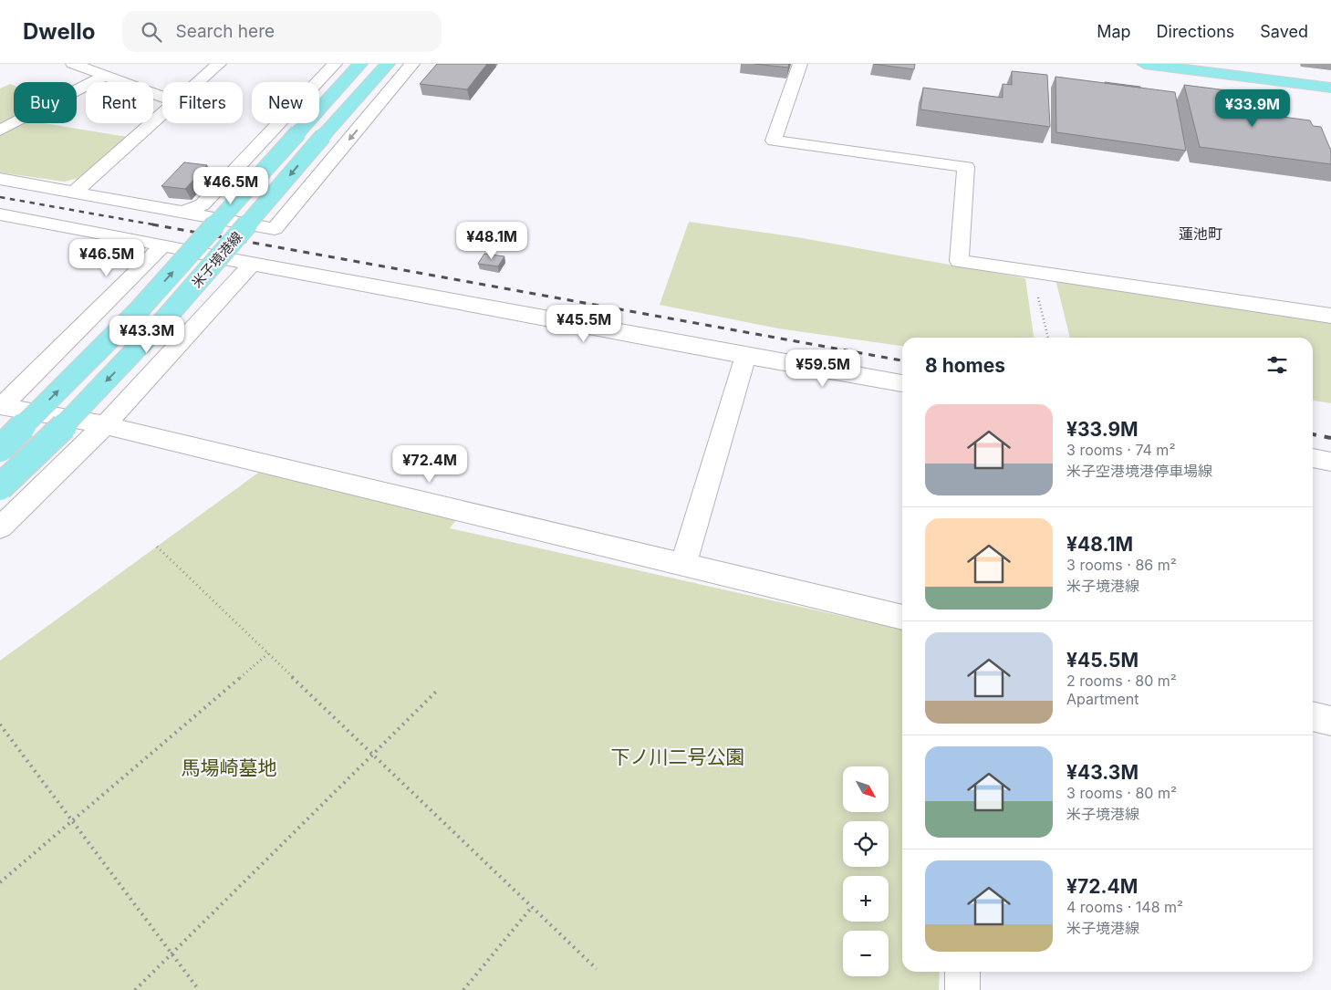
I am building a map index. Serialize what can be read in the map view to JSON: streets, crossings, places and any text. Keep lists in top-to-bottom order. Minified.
{"streets":{"main road":["米子境港線"]},"districts":["蓮池町"],"parks":["下ノ川二号公園","馬場崎墓地"],"north":"bottom right","page":{"header":"Dwello","search":"Search here","nav":["Map","Directions","Saved"],"chip":["Buy","Rent","Filters","New"],"price":["¥33.9M","¥46.5M","¥48.1M","¥46.5M","¥45.5M","¥43.3M","¥59.5M","¥72.4M"],"heading":"8 homes","list":[{"name":"¥33.9M","note":"3 rooms · 74 m² · 米子空港境港停車場線"},{"name":"¥48.1M","note":"3 rooms · 86 m² · 米子境港線"},{"name":"¥45.5M","note":"2 rooms · 80 m² · Apartment"},{"name":"¥43.3M","note":"3 rooms · 80 m² · 米子境港線"},{"name":"¥72.4M","note":"4 rooms · 148 m² · 米子境港線"}],"map_buttons":["+","−"]}}
